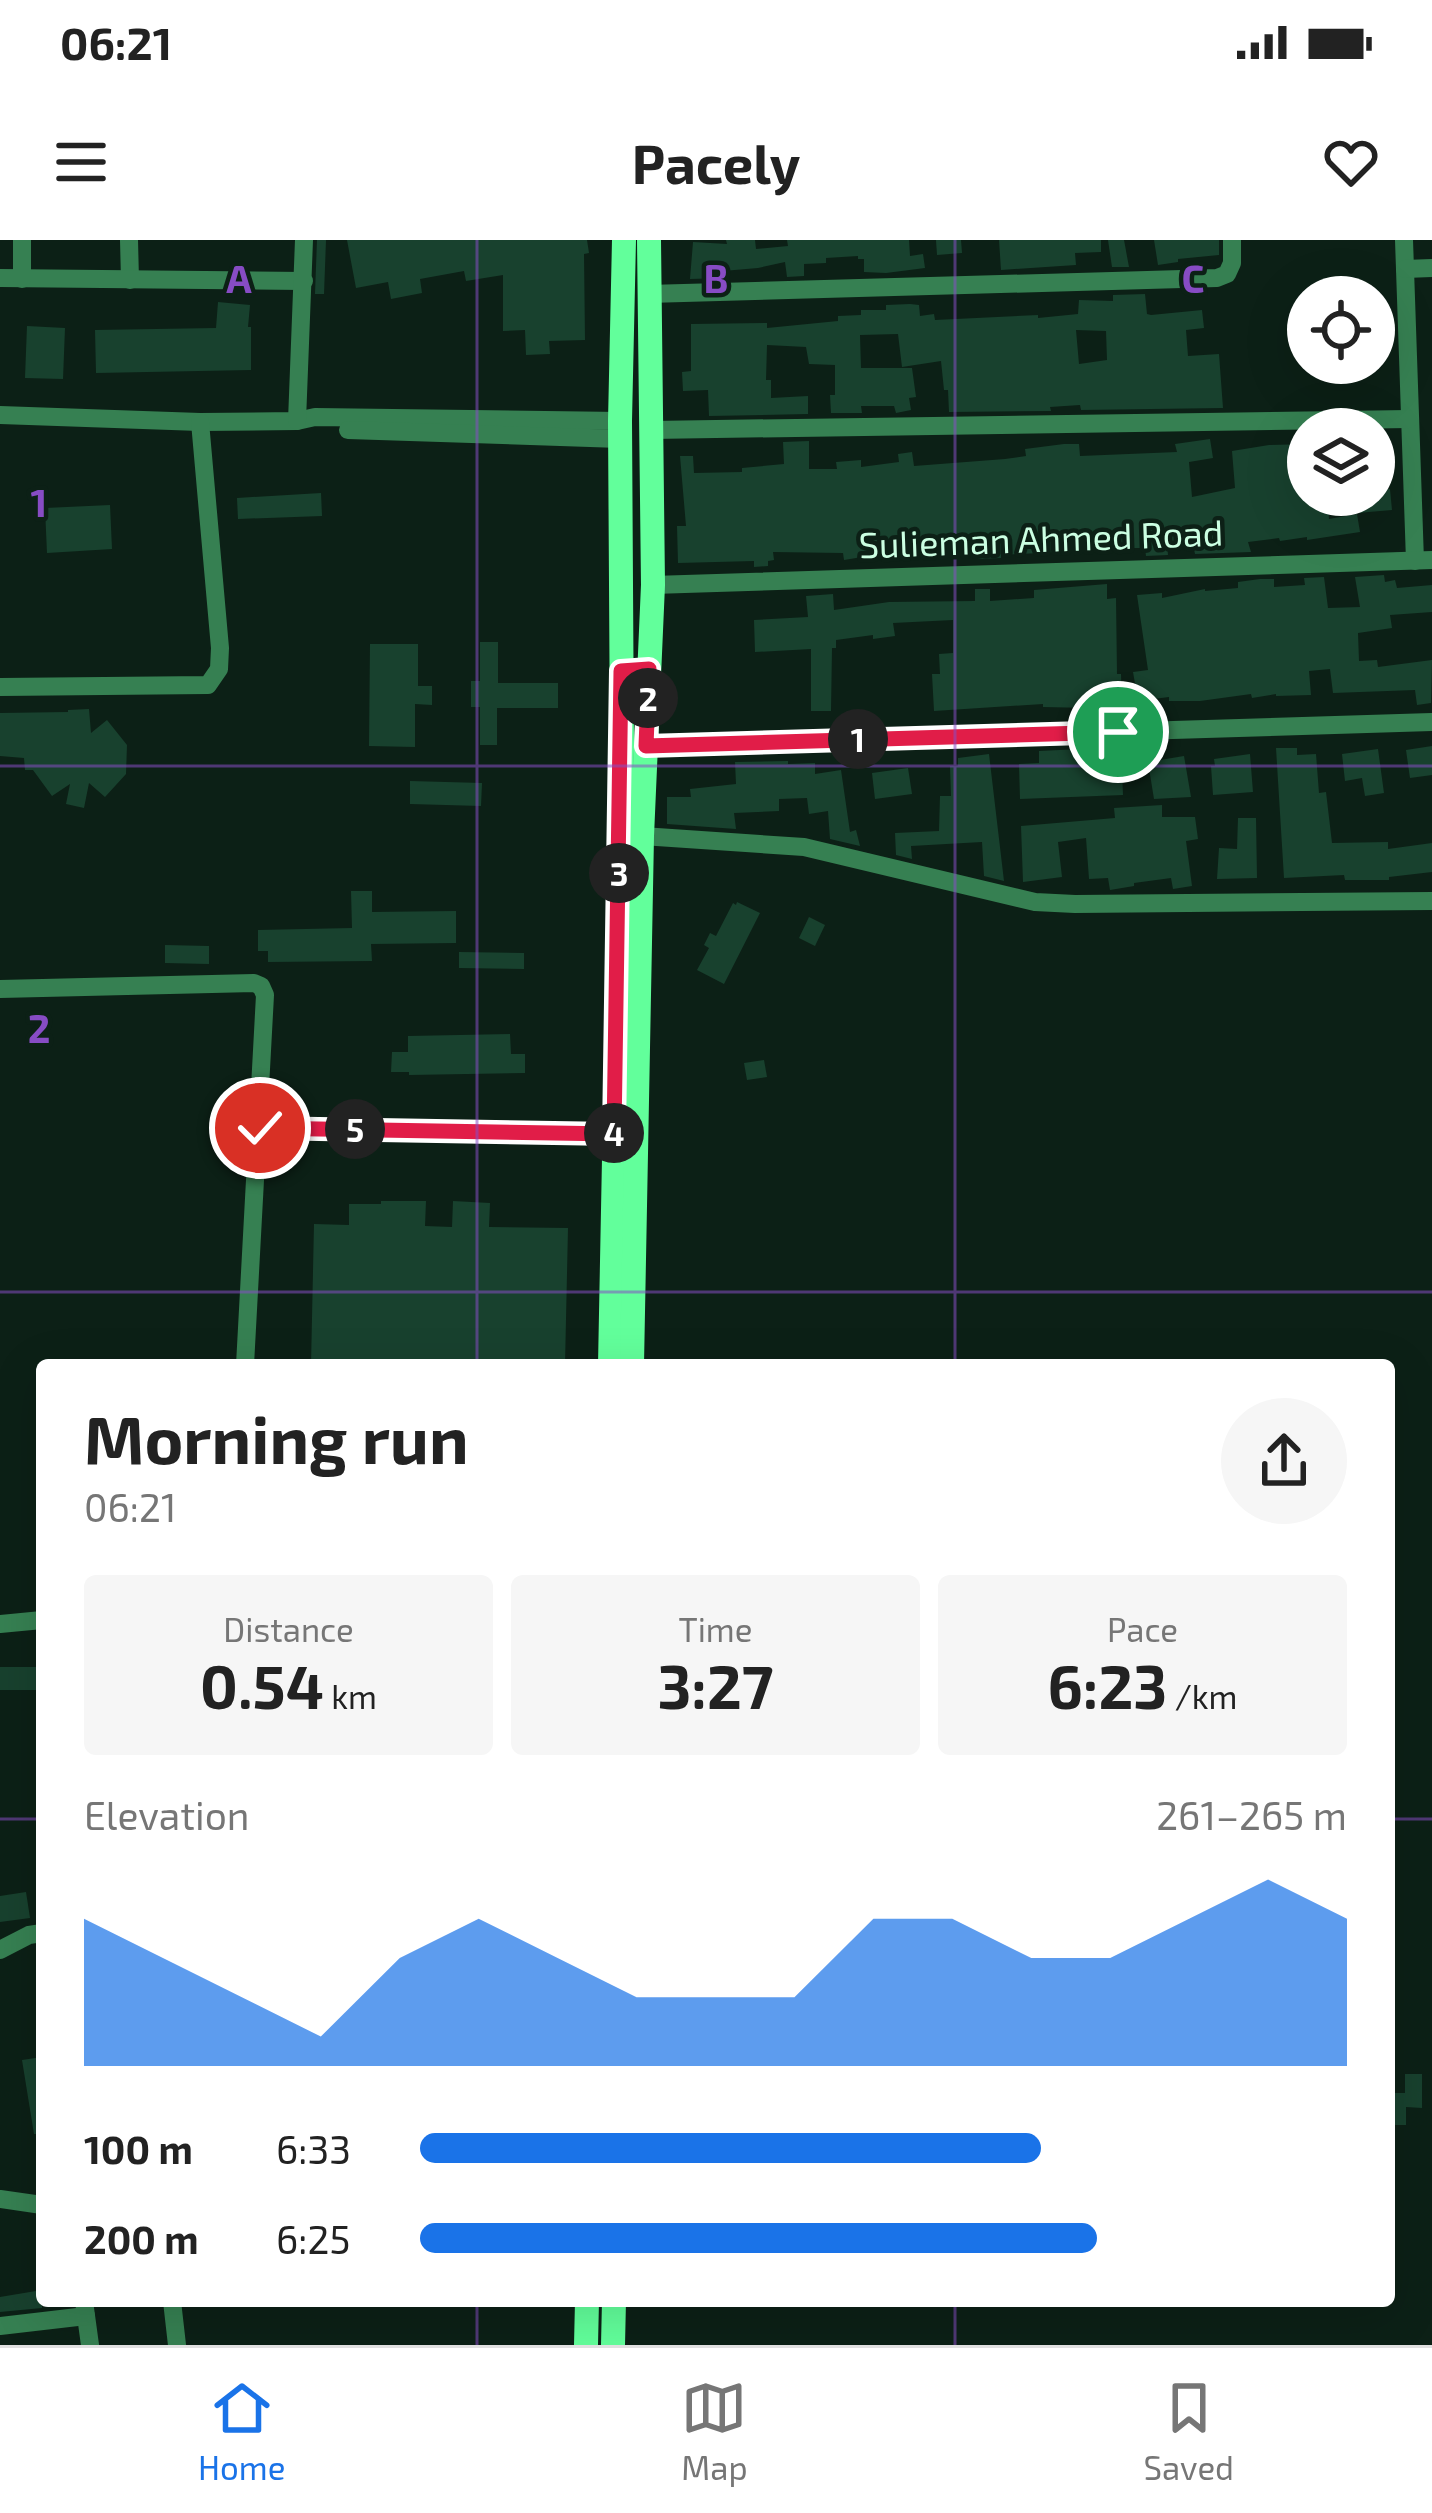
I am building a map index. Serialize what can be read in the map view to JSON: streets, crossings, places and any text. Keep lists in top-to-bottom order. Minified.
{"streets":{"street":["Sulieman Ahmed Road"]},"page":{"status":"06:21","header":"Pacely","pins":["2","1","3","5","4"],"heading":["Morning run","06:21"],"stats":[["Distance","0.54 km"],["Time","3:27"],["Pace","6:23 /km"]],"chart":["Elevation","261–265 m"],"list":[{"name":"100 m","note":"6:33"},{"name":"200 m","note":"6:25"}],"tabs":["Home","Map","Saved"]},"grid":{"columns":["A","B","C"],"rows":["1","2"]}}
